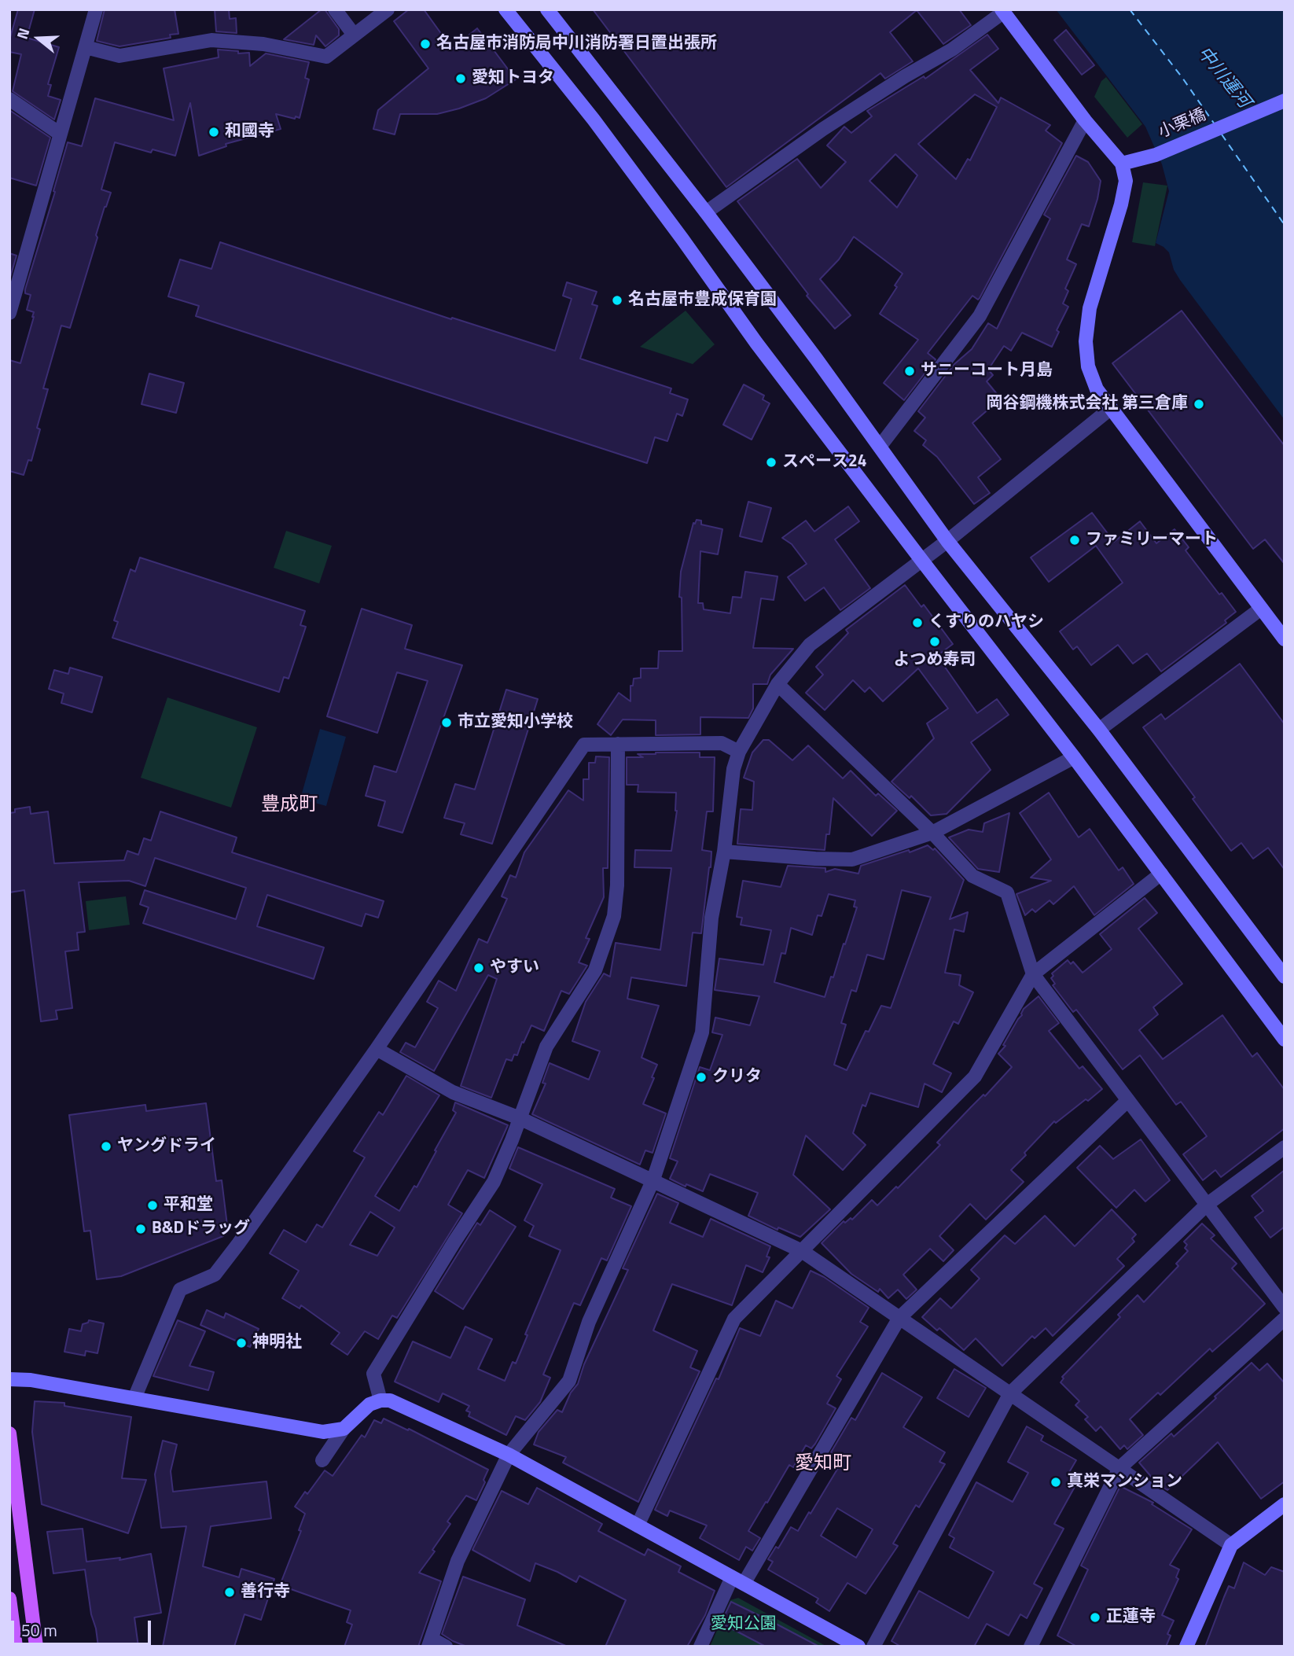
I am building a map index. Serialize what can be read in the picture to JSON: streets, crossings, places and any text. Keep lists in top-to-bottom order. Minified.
{"streets":{"street":["小栗橋"]},"districts":["豊成町","愛知町"],"water":["中川運河"],"parks":["愛知公園"],"places":["名古屋市消防局中川消防署日置出張所","愛知トヨタ","和國寺","名古屋市豊成保育園","サニーコート月島","岡谷鋼機株式会社 第三倉庫","スペース24","ファミリーマート","くすりのハヤシ","よつめ寿司","市立愛知小学校","やすい","クリタ","ヤングドライ","平和堂","B&Dドラッグ","神明社","真栄マンション","善行寺","正蓮寺"],"scale_bar":"50 m","north":"left"}
